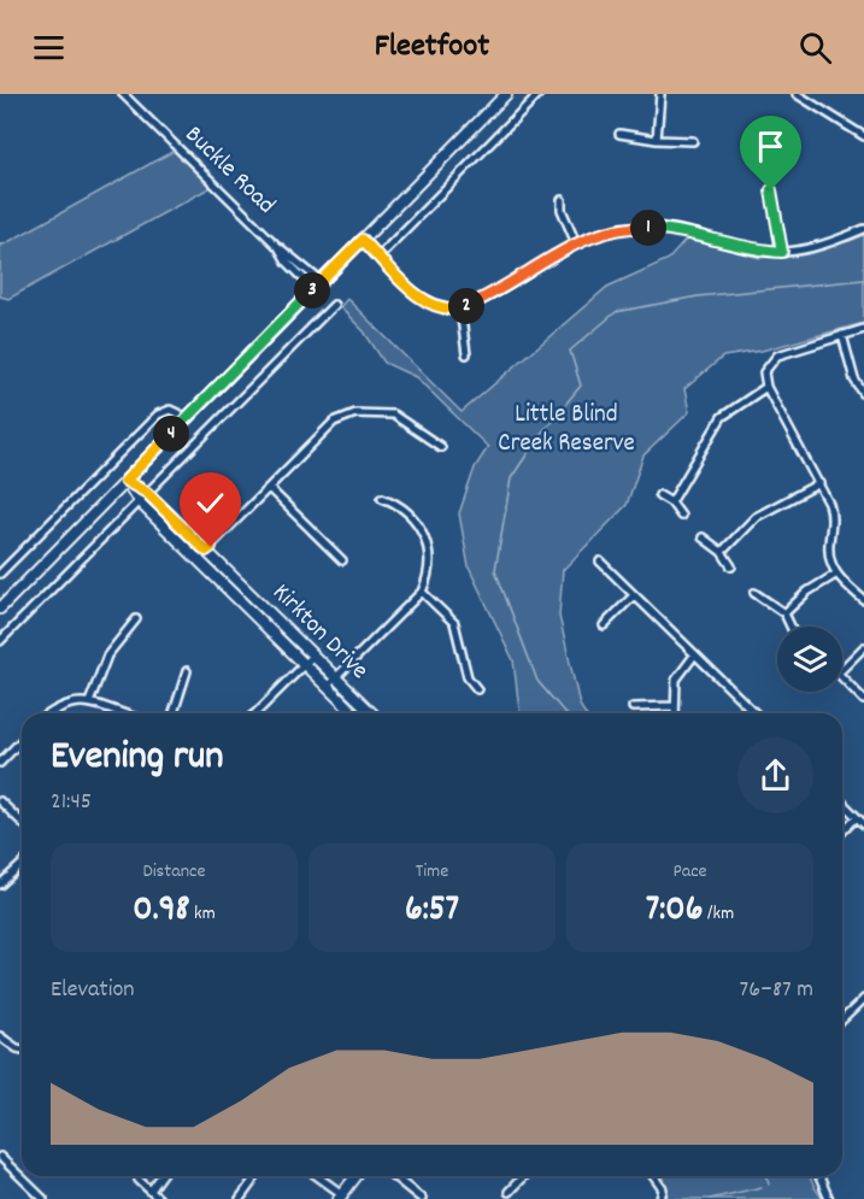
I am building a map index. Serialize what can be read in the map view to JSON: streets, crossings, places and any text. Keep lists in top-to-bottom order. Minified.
{"streets":{"street":["Buckle Road","Kirkton Drive"]},"parks":["Little Blind Creek Reserve"],"page":{"header":"Fleetfoot","pins":["1","3","2","4"],"heading":["Evening run","21:45"],"stats":[["Distance","0.98 km"],["Time","6:57"],["Pace","7:06 /km"]],"chart":["Elevation","76–87 m"]}}
